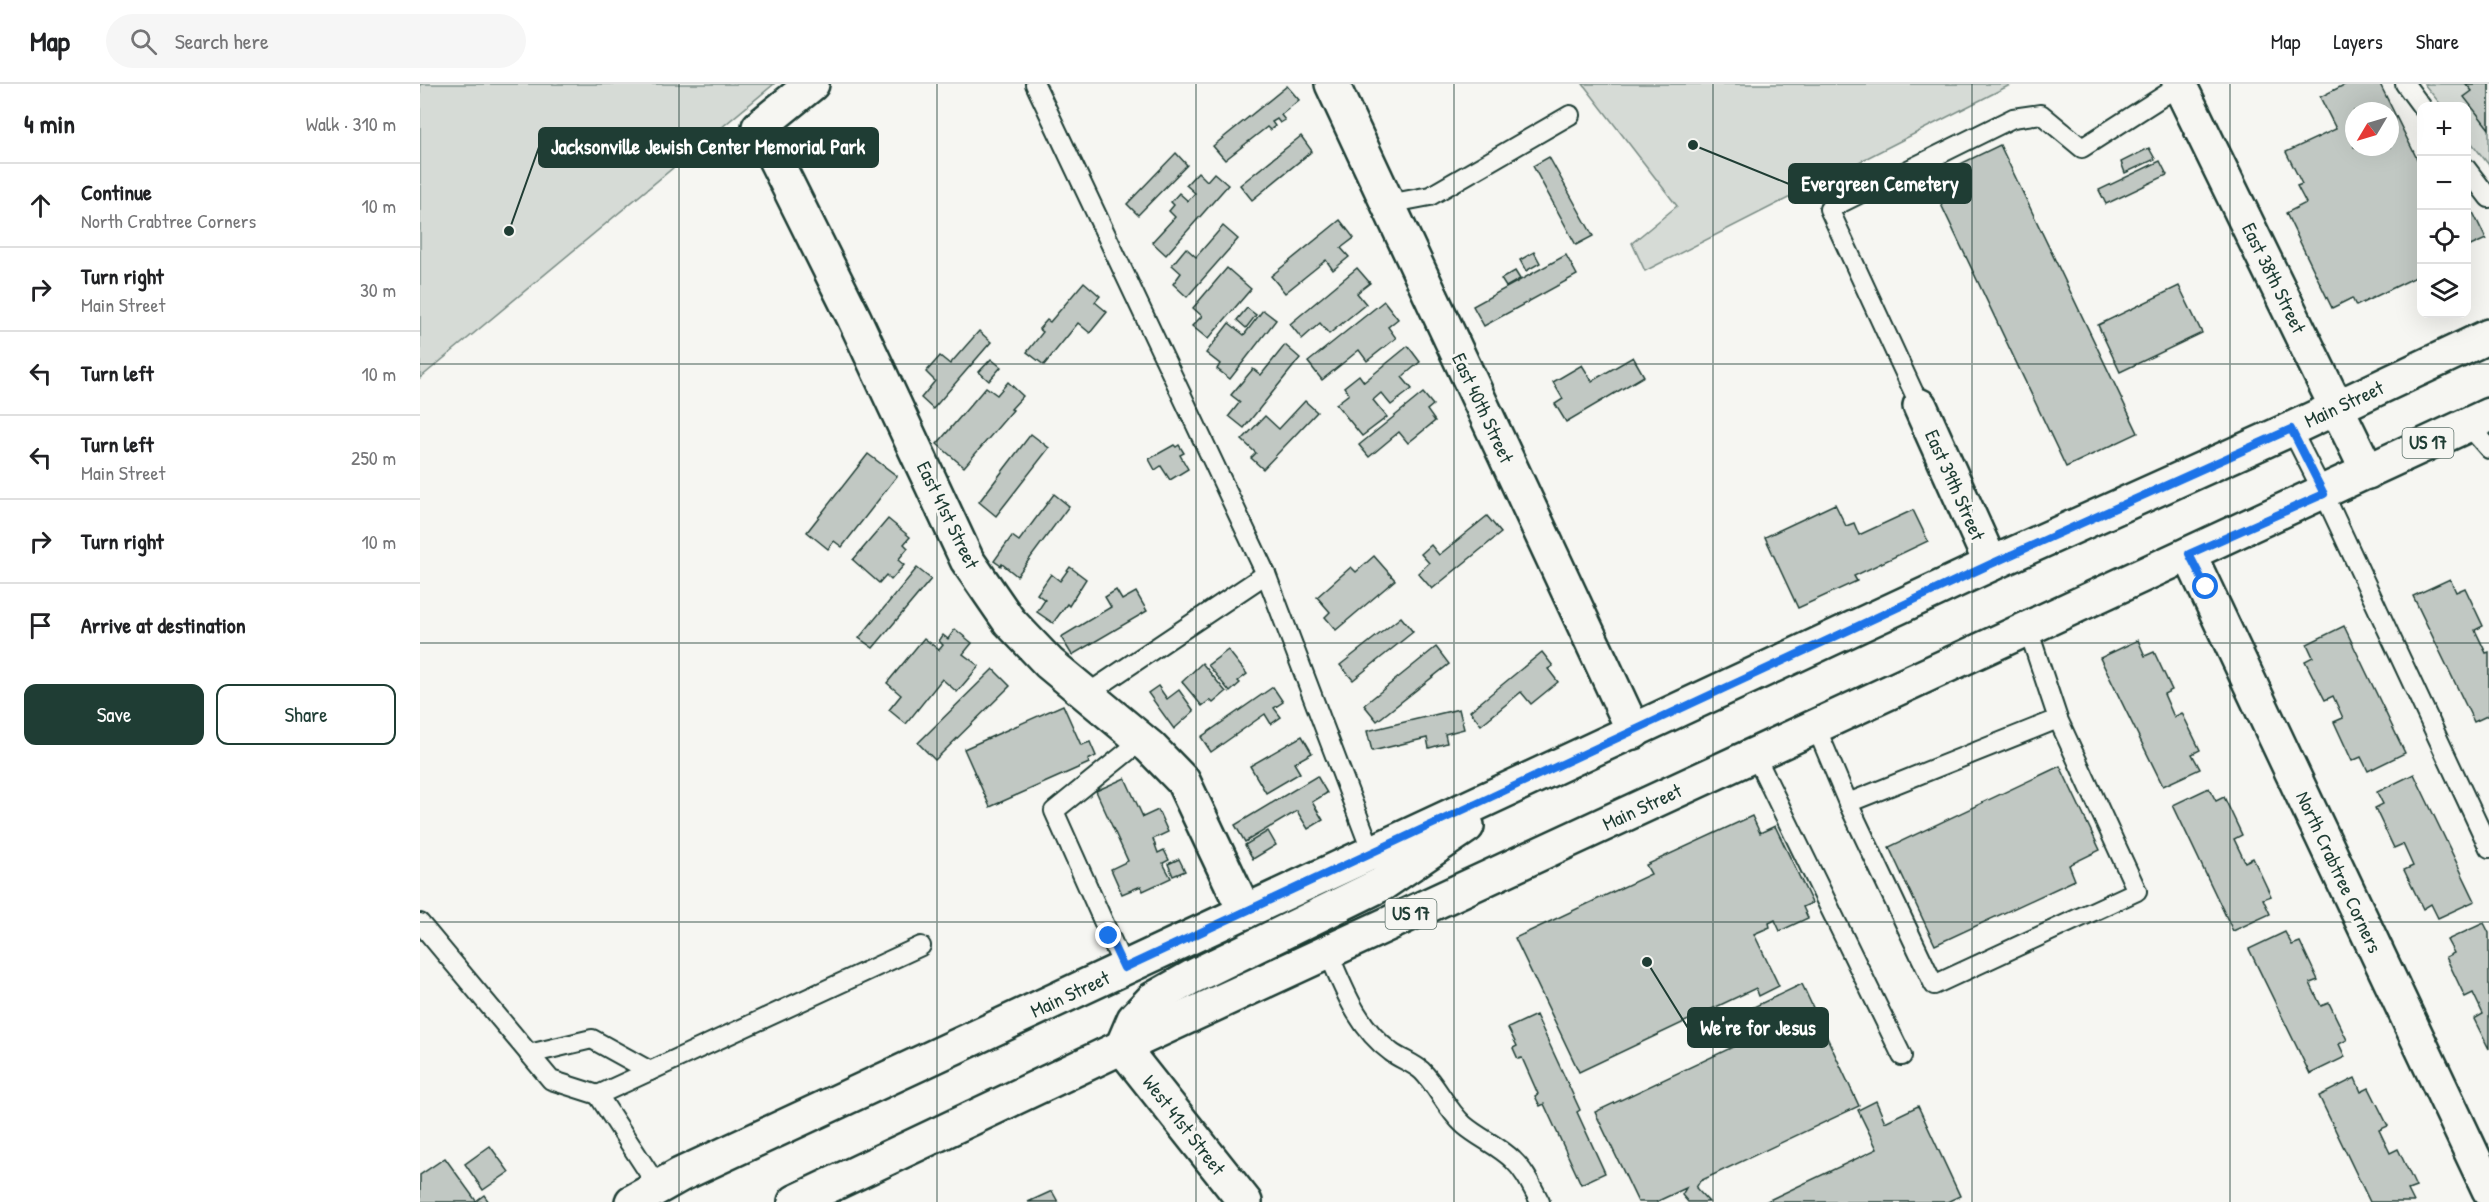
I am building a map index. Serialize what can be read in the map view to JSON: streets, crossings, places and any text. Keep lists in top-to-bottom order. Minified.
{"streets":{"main road":["East 38th Street","Main Street","East 40th Street","US 17","East 39th Street","East 41st Street","North Crabtree Corners","West 41st Street"]},"crossings":[["East 38th Street","Main Street"],["Main Street","East 40th Street"],["Main Street","East 39th Street"],["Main Street","East 41st Street"],["Main Street","North Crabtree Corners"],["Main Street","West 41st Street"]],"places":["Evergreen Cemetery","Jacksonville Jewish Center Memorial Park","We're for Jesus"],"north":"bottom left","page":{"header":"Map","search":"Search here","nav":["Map","Layers","Share"],"heading":["4 min","Walk · 310 m"],"map_buttons":["+","−"],"list":[["Continue","North Crabtree Corners","10 m"],["Turn right","Main Street","30 m"],["Turn left","10 m"],["Turn left","Main Street","250 m"],["Turn right","10 m"],"Arrive at destination"],"buttons":["Save","Share"]}}
